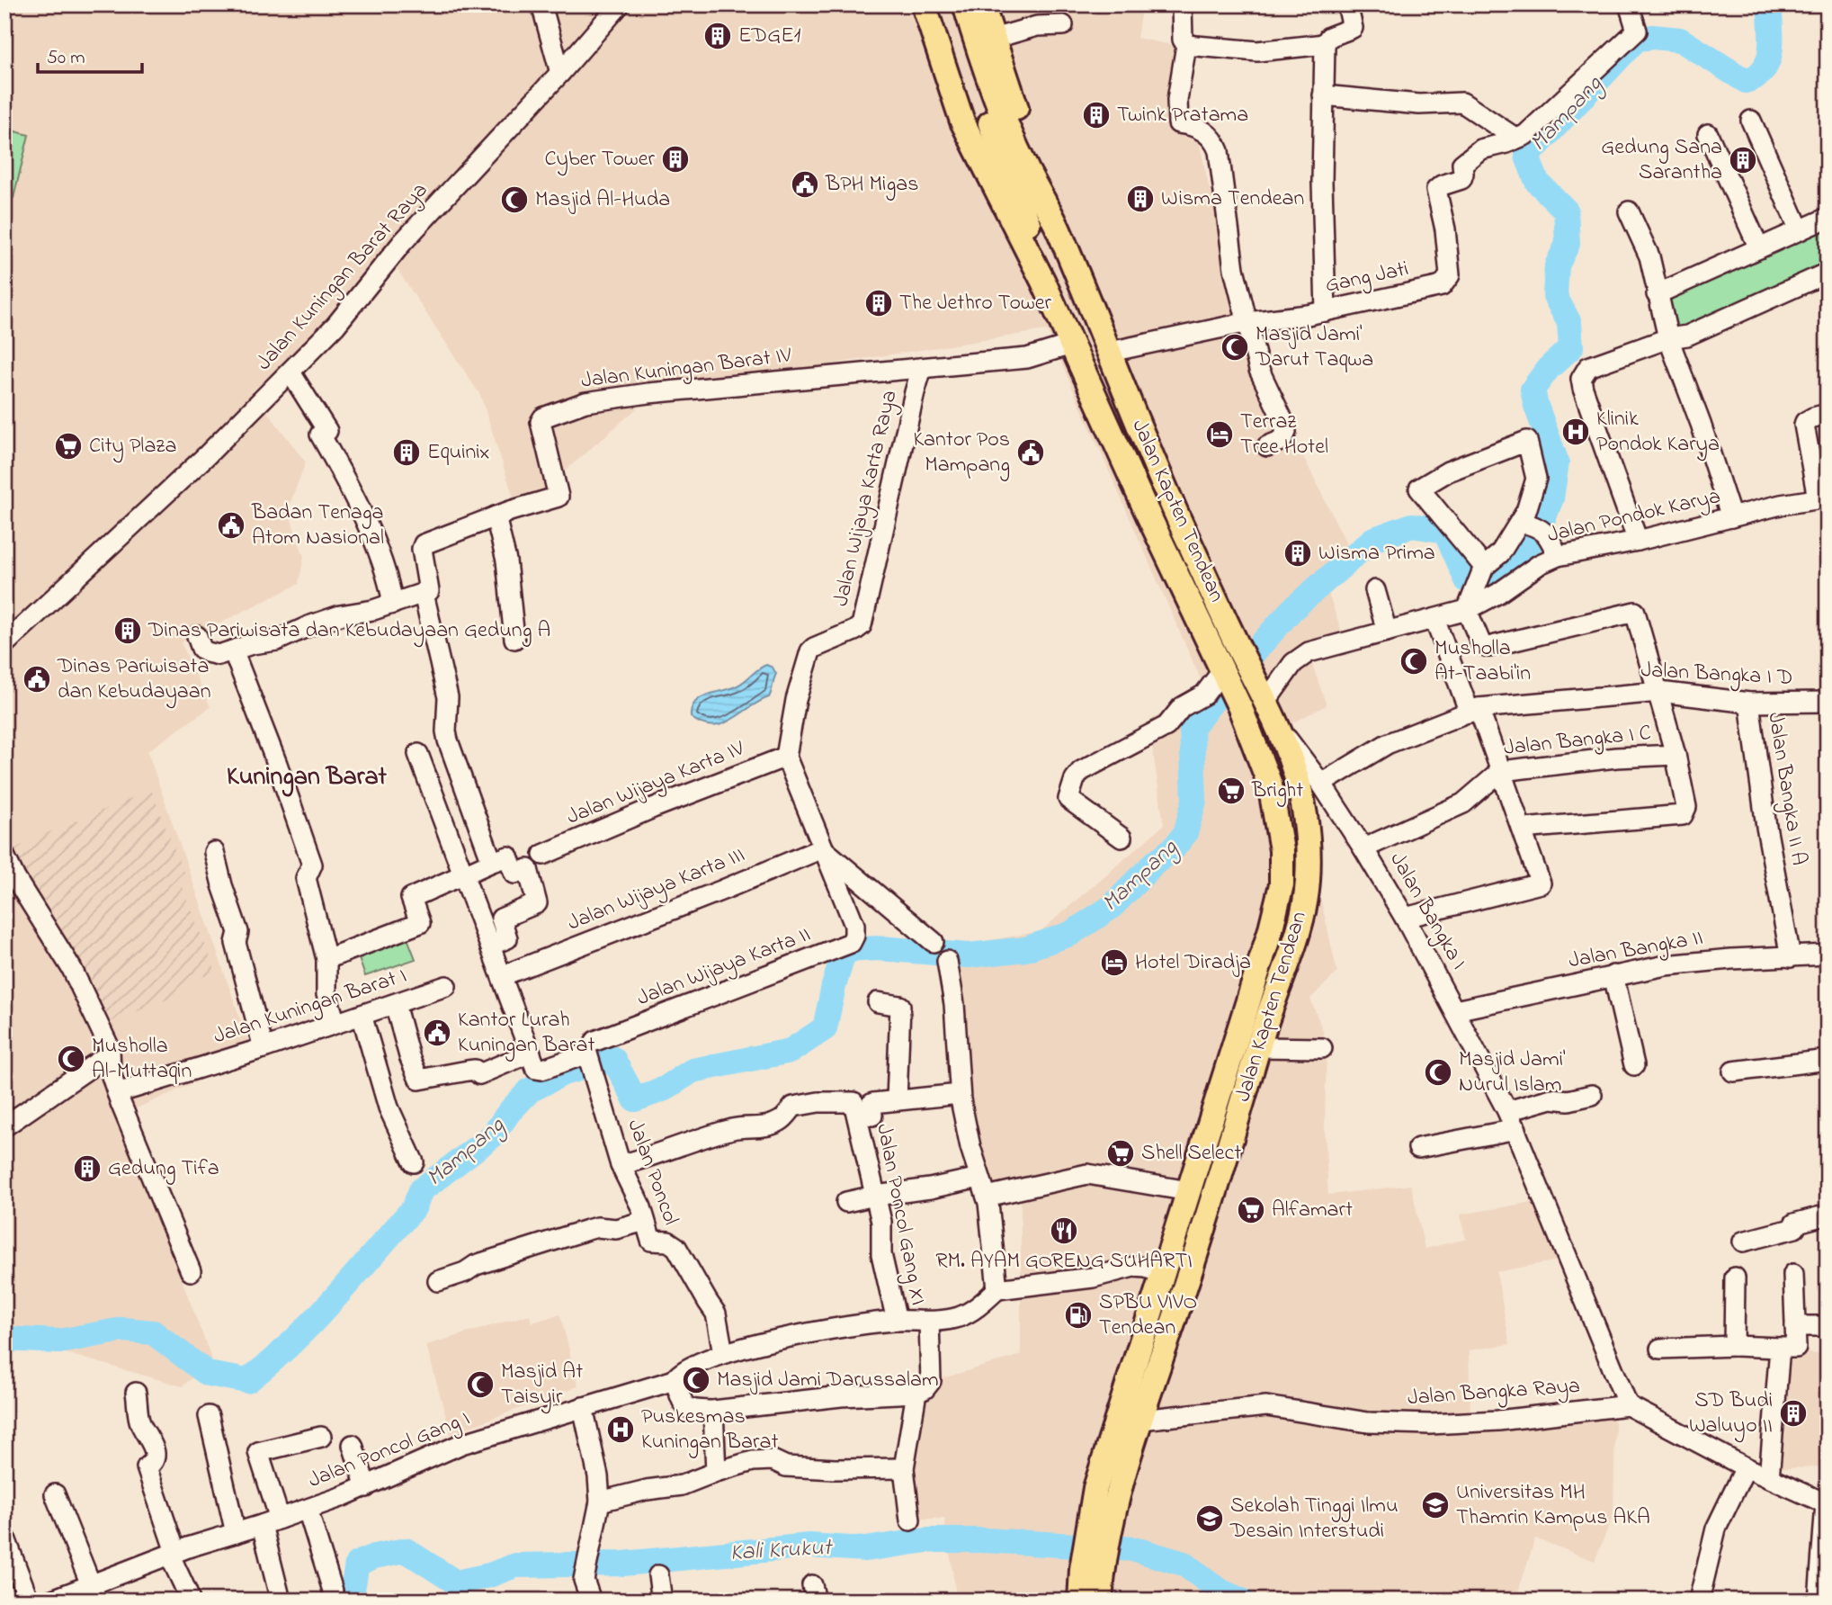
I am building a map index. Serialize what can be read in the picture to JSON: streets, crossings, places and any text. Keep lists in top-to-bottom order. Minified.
{"streets":{"main road":["Jalan Kapten Tendean"],"street":["Jalan Kuningan Barat Raya","Gang Jati","Jalan Kuningan Barat IV","Jalan Wijaya Karta Raya","Jalan Pondok Karya","Jalan Bangka I D","Jalan Bangka I C","Jalan Wijaya Karta IV","Jalan Bangka II A","Jalan Wijaya Karta III","Jalan Bangka I","Jalan Bangka II","Jalan Wijaya Karta II","Jalan Kuningan Barat I","Jalan Poncol","Jalan Poncol Gang XI","Jalan Bangka Raya","Jalan Poncol Gang I"]},"crossings":[["Gang Jati","Jalan Kapten Tendean"],["Jalan Kuningan Barat IV","Jalan Wijaya Karta Raya"],["Jalan Wijaya Karta Raya","Jalan Kapten Tendean"],["Jalan Wijaya Karta Raya","Jalan Wijaya Karta IV"],["Jalan Kapten Tendean","Jalan Pondok Karya"],["Jalan Kapten Tendean","Jalan Bangka I"],["Jalan Kapten Tendean","Jalan Bangka Raya"],["Jalan Pondok Karya","Jalan Bangka I C"],["Jalan Bangka I D","Jalan Bangka I C"],["Jalan Bangka I D","Jalan Bangka II A"],["Jalan Bangka I D","Jalan Bangka I"],["Jalan Bangka I C","Jalan Bangka I"],["Jalan Bangka II A","Jalan Bangka II"],["Jalan Wijaya Karta III","Jalan Wijaya Karta II"],["Jalan Bangka I","Jalan Bangka II"],["Jalan Bangka I","Jalan Bangka Raya"],["Jalan Wijaya Karta II","Jalan Poncol"],["Jalan Poncol","Jalan Poncol Gang XI"],["Jalan Poncol","Jalan Poncol Gang I"],["Jalan Poncol Gang XI","Jalan Poncol Gang I"]],"districts":["Kuningan Barat"],"water":["Mampang","Kali Krukut"],"places":{"building":["EDGE1","Twink Pratama","Cyber Tower","Gedung Sana Sarantha","Wisma Tendean","The Jethro Tower","Equinix","Wisma Prima","Dinas Pariwisata dan Kebudayaan Gedung A","Gedung Tifa","SD Budi Waluyo II"],"public building":["BPH Migas","Kantor Pos Mampang","Badan Tenaga Atom Nasional","Dinas Pariwisata dan Kebudayaan","Kantor Lurah Kuningan Barat"],"mosque":["Masjid Al-Huda","Masjid Jami' Darut Taqwa","Musholla At-Taabi'in","Musholla Al-Muttaqin","Masjid Jami' Nurul Islam","Masjid Jami Darussalam","Masjid At Taisyir"],"hospital":["Klinik Pondok Karya","Puskesmas Kuningan Barat"],"hotel":["Terraz Tree Hotel","Hotel Diradja"],"supermarket":["City Plaza","Bright","Shell Select","Alfamart"],"restaurant":["RM. AYAM GORENG SUHARTI"],"fuel station":["SPBU VIVO Tendean"],"school or university":["Universitas MH Thamrin Kampus AKA","Sekolah Tinggi Ilmu Desain Interstudi"]},"scale_bar":"50 m"}
